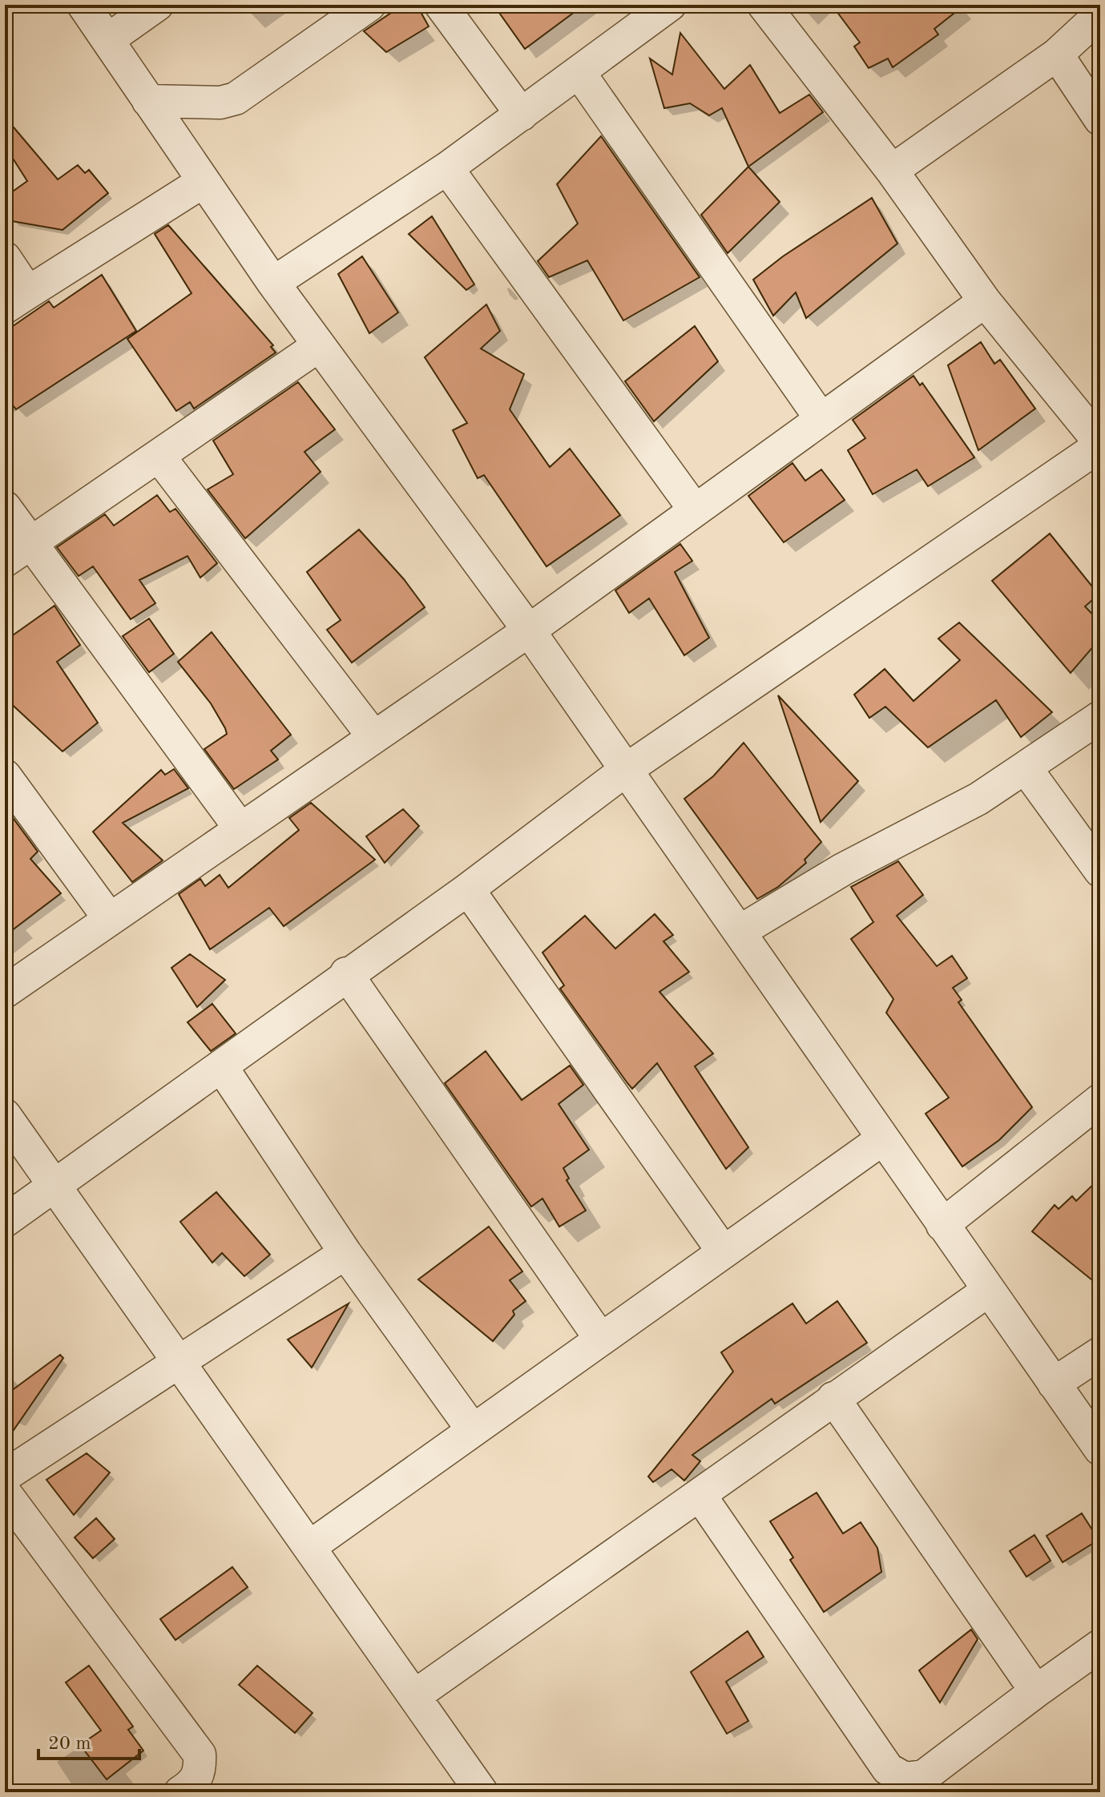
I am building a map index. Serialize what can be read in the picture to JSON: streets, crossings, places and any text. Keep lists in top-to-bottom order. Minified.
{"scale_bar":"20 m"}
